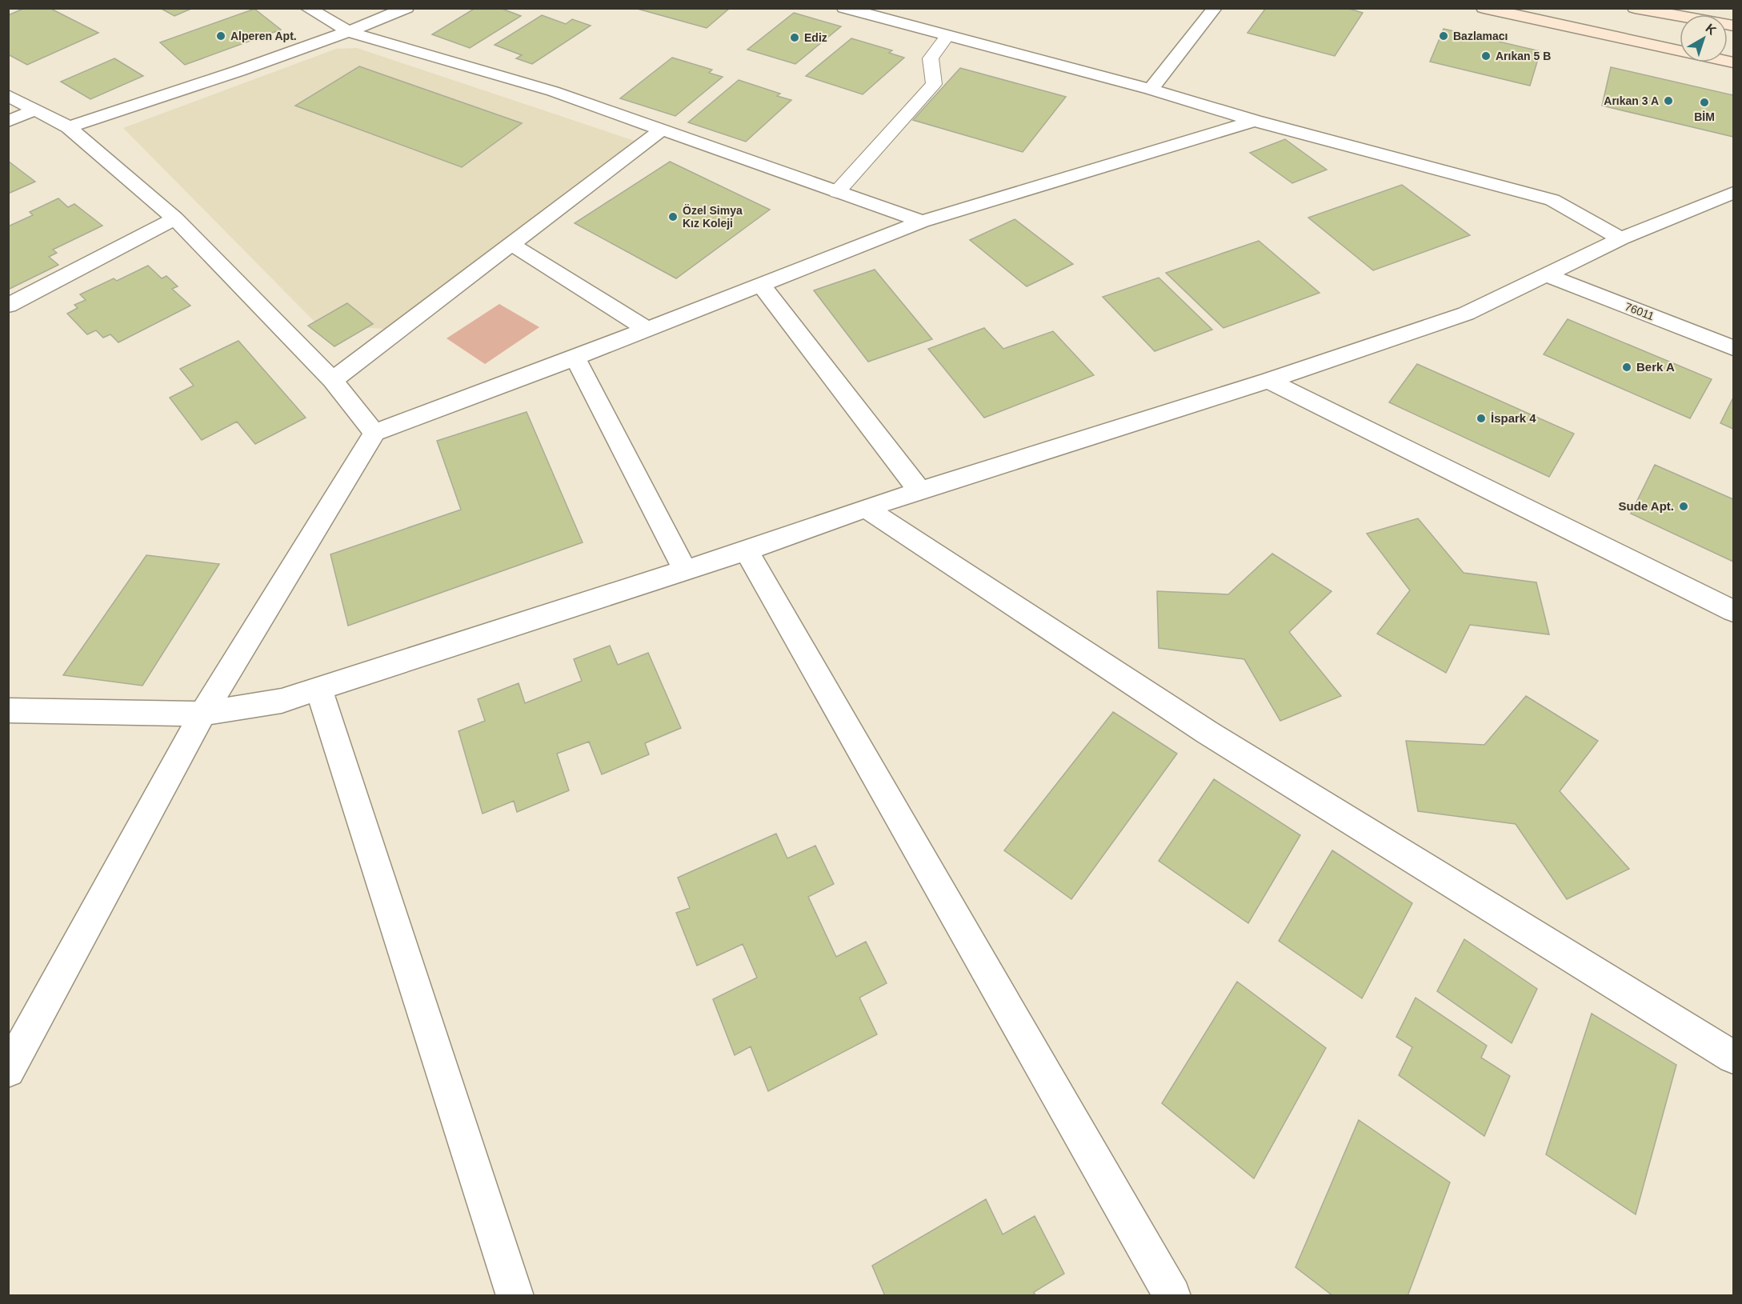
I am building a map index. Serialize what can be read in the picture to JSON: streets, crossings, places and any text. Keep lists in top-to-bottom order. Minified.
{"streets":{"street":["76011"]},"places":["Alperen Apt.","Bazlamacı","Ediz","Arıkan 5 B","Arıkan 3 A","BİM","Özel Simya Kız Koleji","Berk A","İspark 4","Sude Apt."],"north":"top right"}
